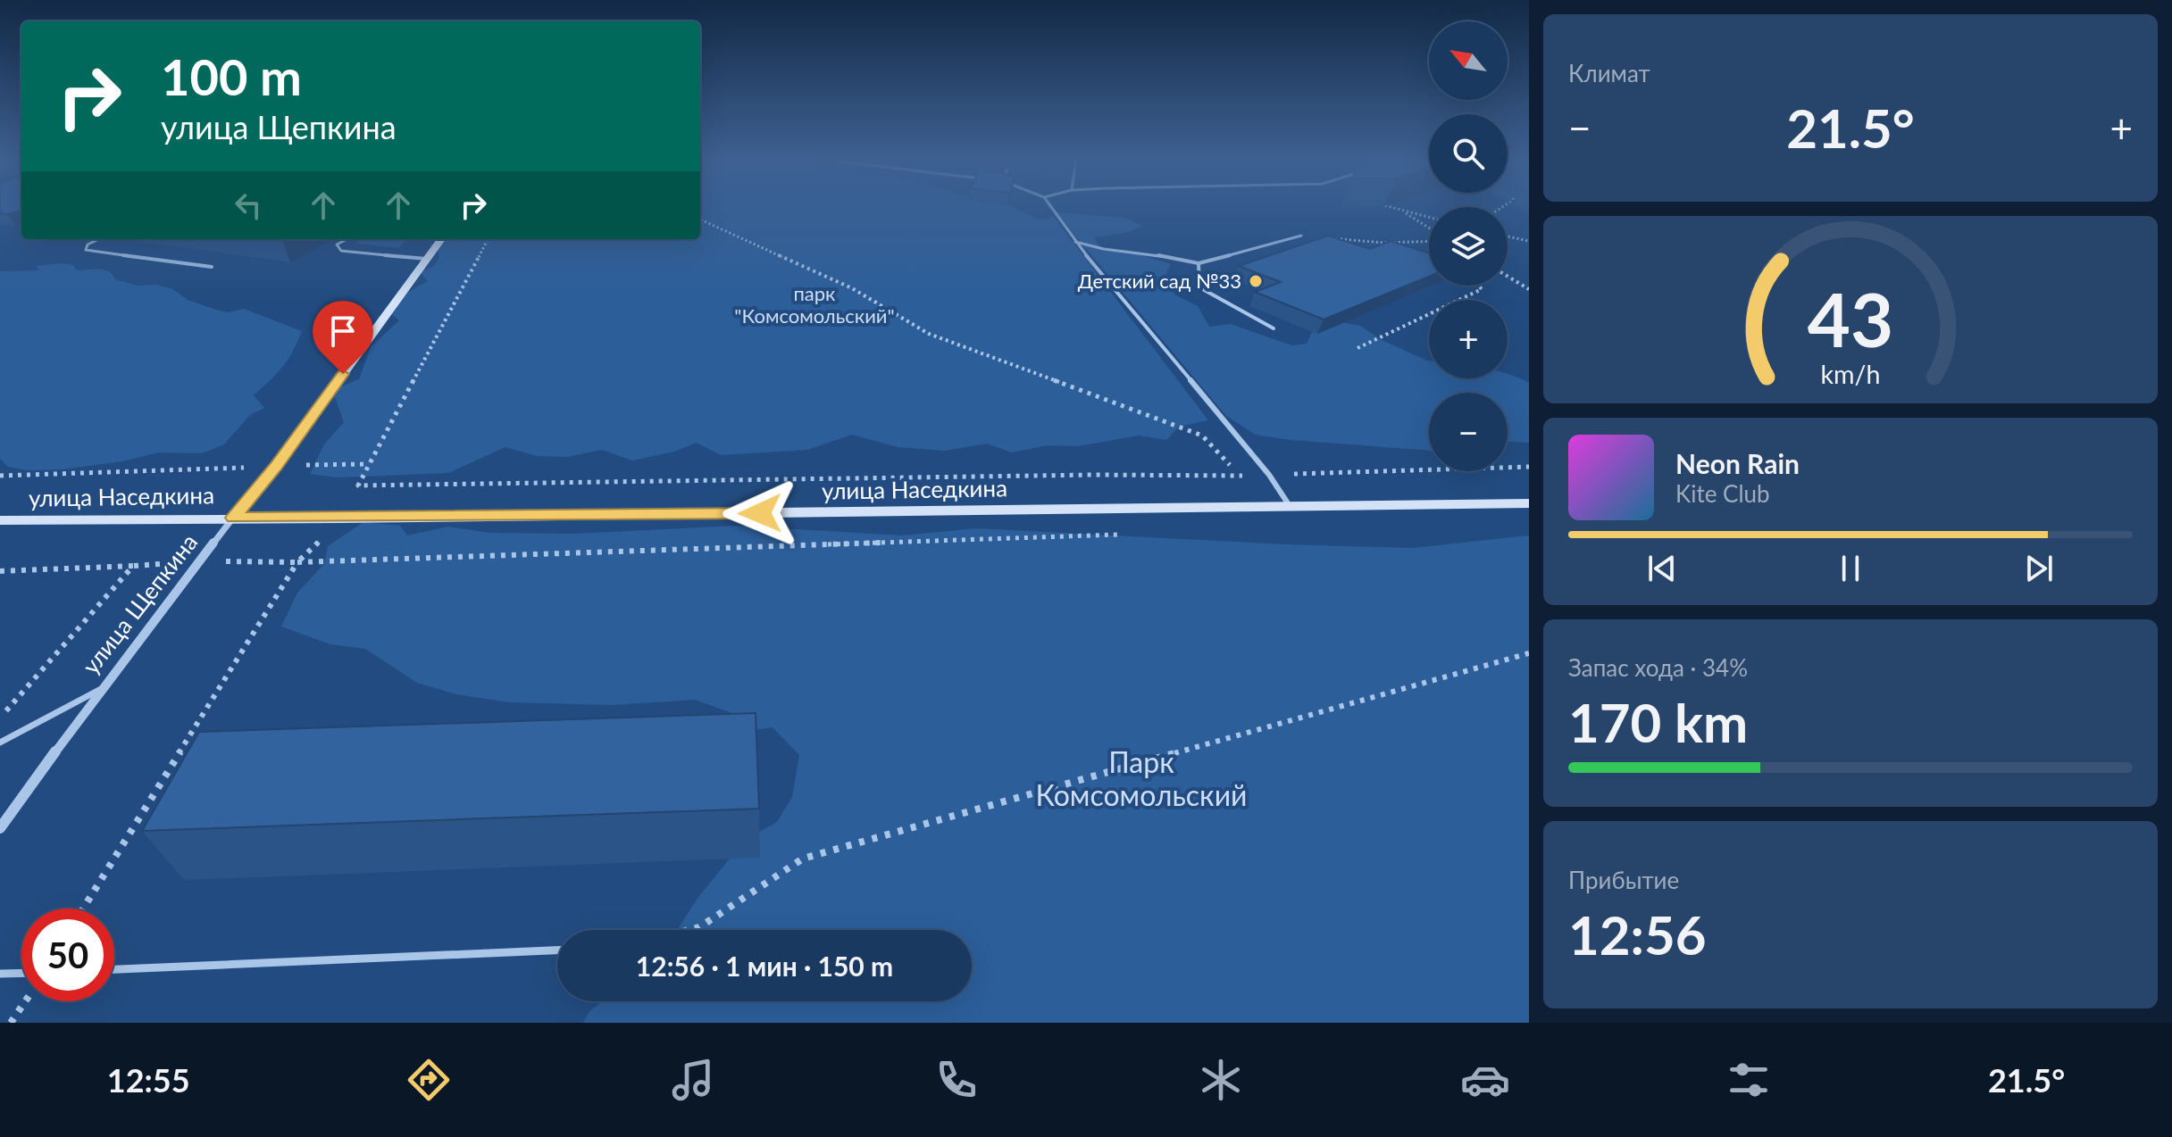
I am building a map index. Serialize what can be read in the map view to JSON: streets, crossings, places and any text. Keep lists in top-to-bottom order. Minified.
{"streets":{"main road":["улица Наседкина","улица Щепкина"]},"crossings":[["улица Наседкина","улица Щепкина"]],"parks":["парк \"Комсомольский\"","Парк Комсомольский"],"places":["Детский сад №33"],"north":"top left","page":{"tile":["Климат",["Запас хода · 34%","170 km"],["Прибытие","12:56"]],"map_buttons":["+","−"],"turn":["100 m","улица Щепкина"],"heat":["−","21.5°","+"],"song":["Neon Rain","Kite Club"],"limit":"50","trip":"12:56 · 1 мин · 150 m","tabs":["12:55","21.5°"],"gauge":["43","km/h"]}}
